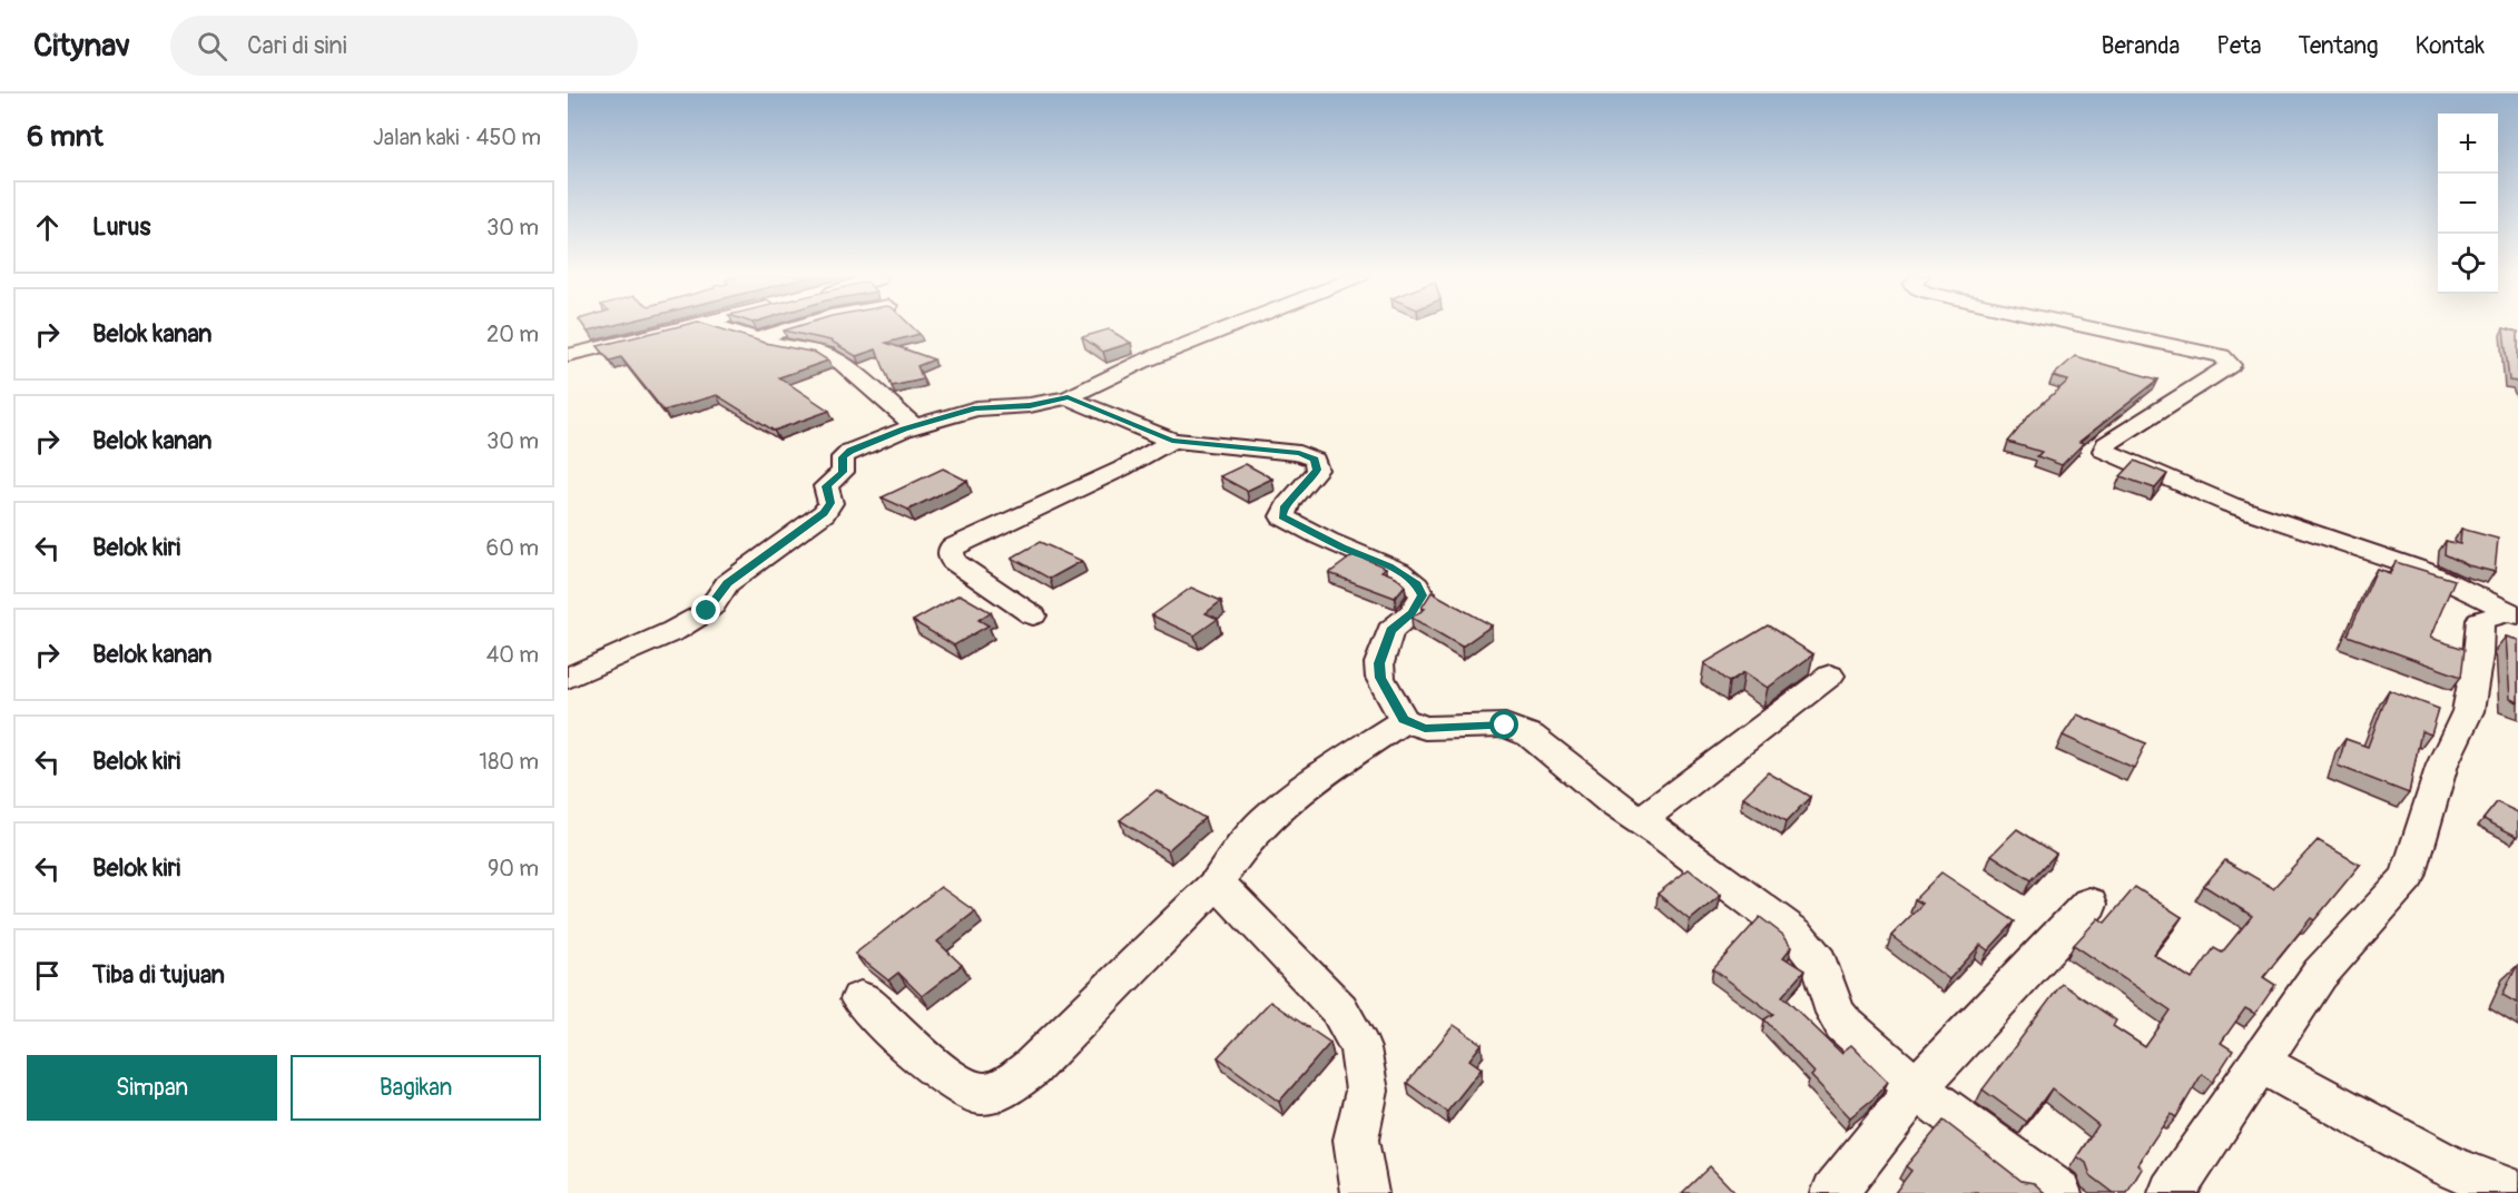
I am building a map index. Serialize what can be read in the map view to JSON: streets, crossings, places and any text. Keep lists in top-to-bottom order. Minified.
{"page":{"header":"Citynav","search":"Cari di sini","nav":["Beranda","Peta","Tentang","Kontak"],"heading":["6 mnt","Jalan kaki · 450 m"],"map_buttons":["+","−"],"list":[["Lurus","30 m"],["Belok kanan","20 m"],["Belok kanan","30 m"],["Belok kiri","60 m"],["Belok kanan","40 m"],["Belok kiri","180 m"],["Belok kiri","90 m"],"Tiba di tujuan"],"buttons":["Simpan","Bagikan"]}}
